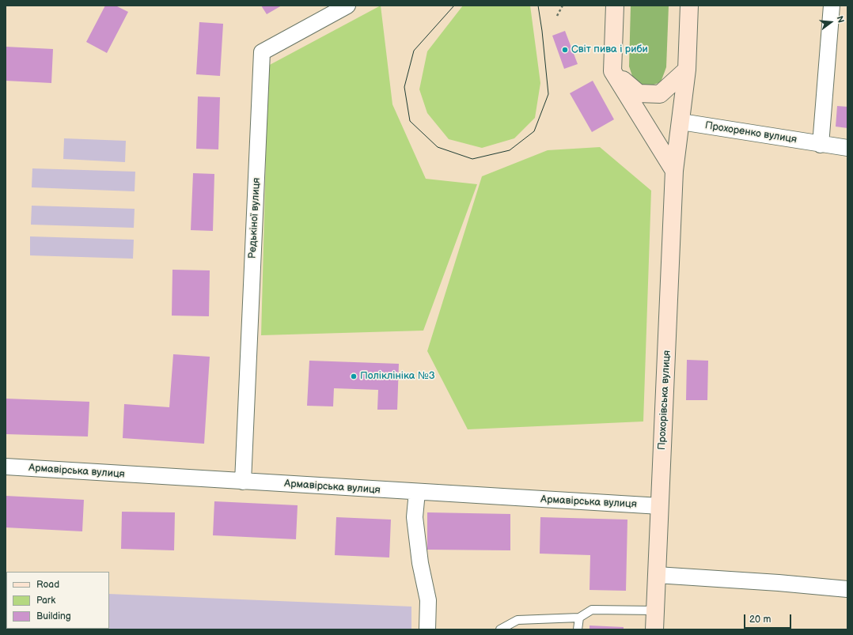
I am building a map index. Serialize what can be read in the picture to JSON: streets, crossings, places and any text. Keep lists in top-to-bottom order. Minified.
{"streets":{"street":["Прохоренко вулиця","Редькіної вулиця","Прохорівська вулиця","Армавірська вулиця"]},"crossings":[["Прохоренко вулиця","Прохорівська вулиця"],["Редькіної вулиця","Армавірська вулиця"],["Прохорівська вулиця","Армавірська вулиця"]],"places":["Світ пива і риби","Поліклініка №3"],"legend":["Road","Park","Building"],"scale_bar":"20 m","north":"right"}
